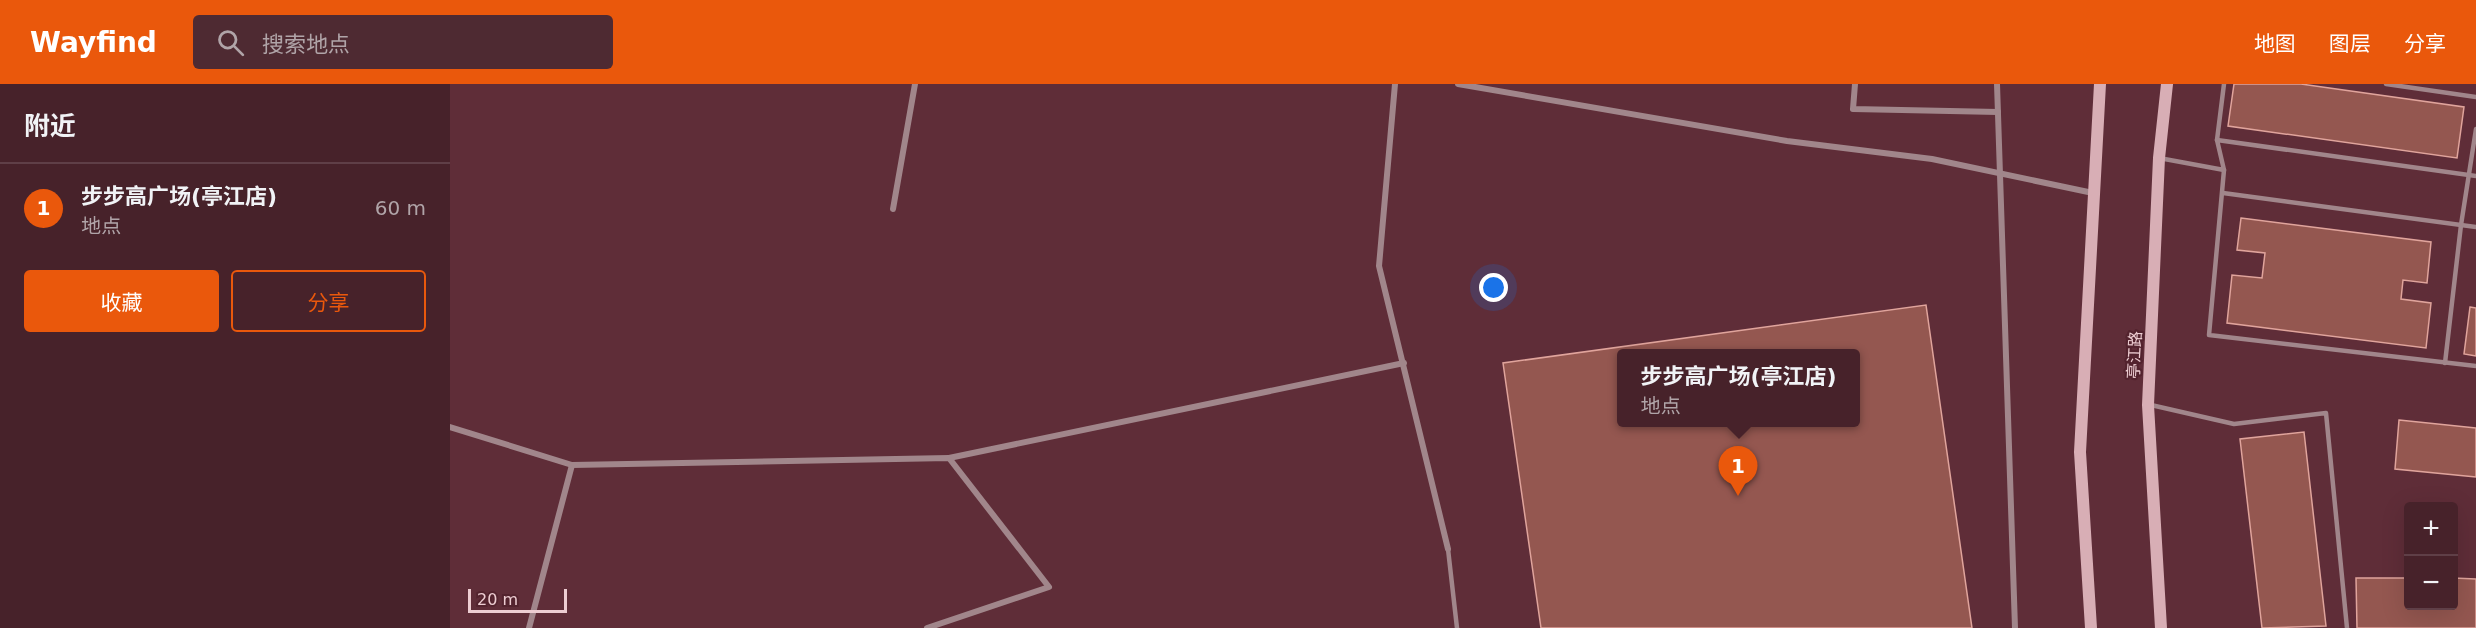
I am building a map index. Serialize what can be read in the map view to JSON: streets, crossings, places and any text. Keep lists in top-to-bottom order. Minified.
{"streets":{"main road":["亭江路"]},"scale_bar":"20 m","page":{"header":"Wayfind","search":"搜索地点","nav":["地图","图层","分享"],"heading":"附近","list":[{"mark":"1","name":"步步高广场(亭江店)","note":"地点","value":"60 m"}],"buttons":["收藏","分享"],"popup":["步步高广场(亭江店)","地点"],"pins":"1","map_buttons":["+","−"],"scale":"20 m"}}
